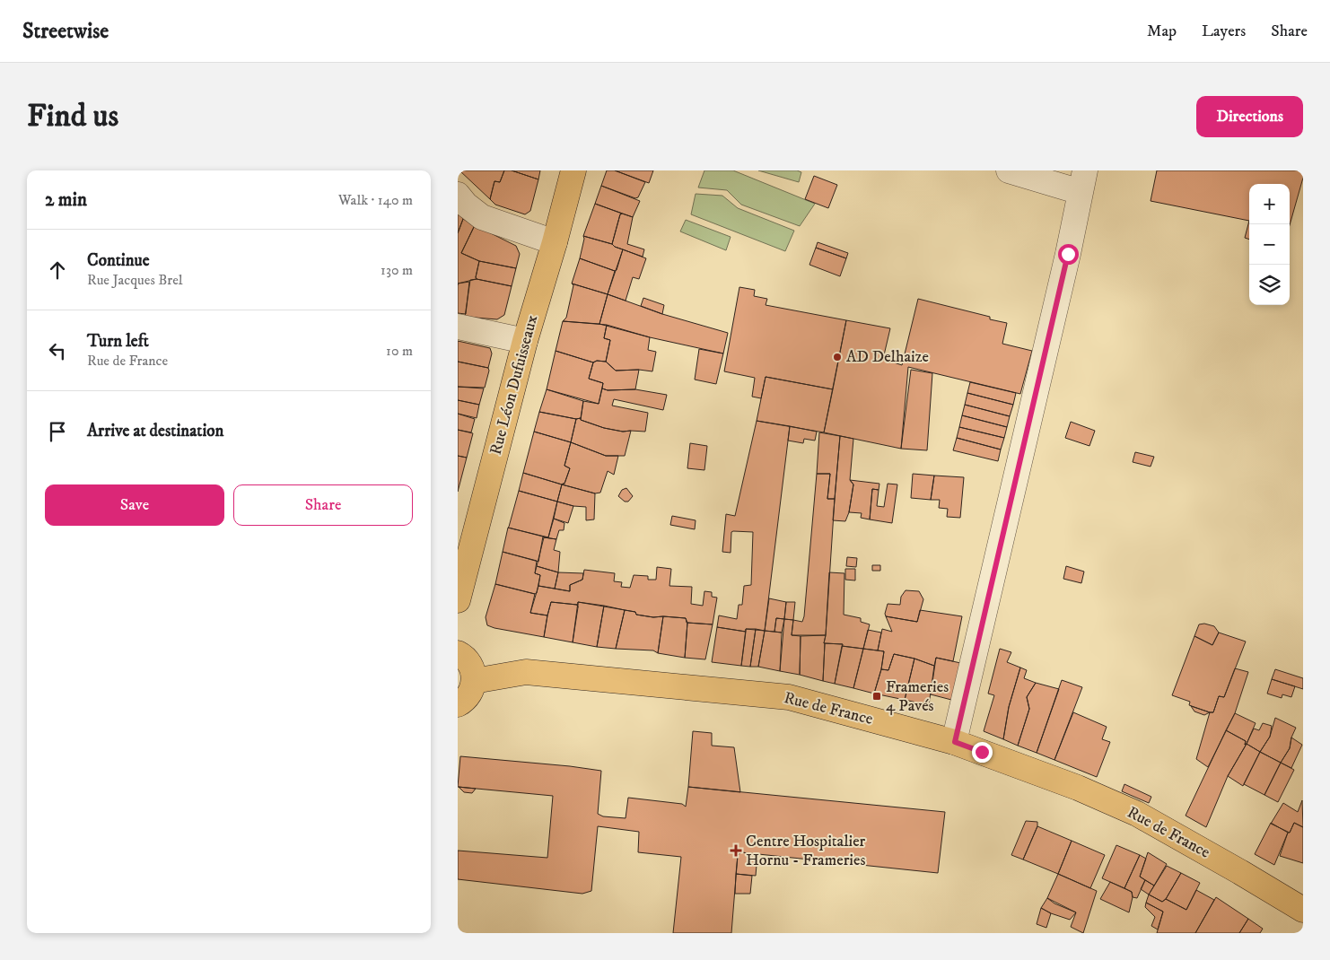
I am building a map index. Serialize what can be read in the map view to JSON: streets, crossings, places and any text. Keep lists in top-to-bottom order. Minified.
{"streets":{"main road":["Rue Léon Dufuisseaux","Rue de France"]},"places":{"other":["AD Delhaize"],"transit":["Frameries 4 Pavés"],"health":["Centre Hospitalier Hornu - Frameries"]},"page":{"header":"Streetwise","nav":["Map","Layers","Share"],"buttons":["Directions",["Save","Share"]],"title":"Find us","heading":["2 min","Walk · 140 m"],"map_buttons":["+","−"],"list":[["Continue","Rue Jacques Brel","130 m"],["Turn left","Rue de France","10 m"],"Arrive at destination"]}}
